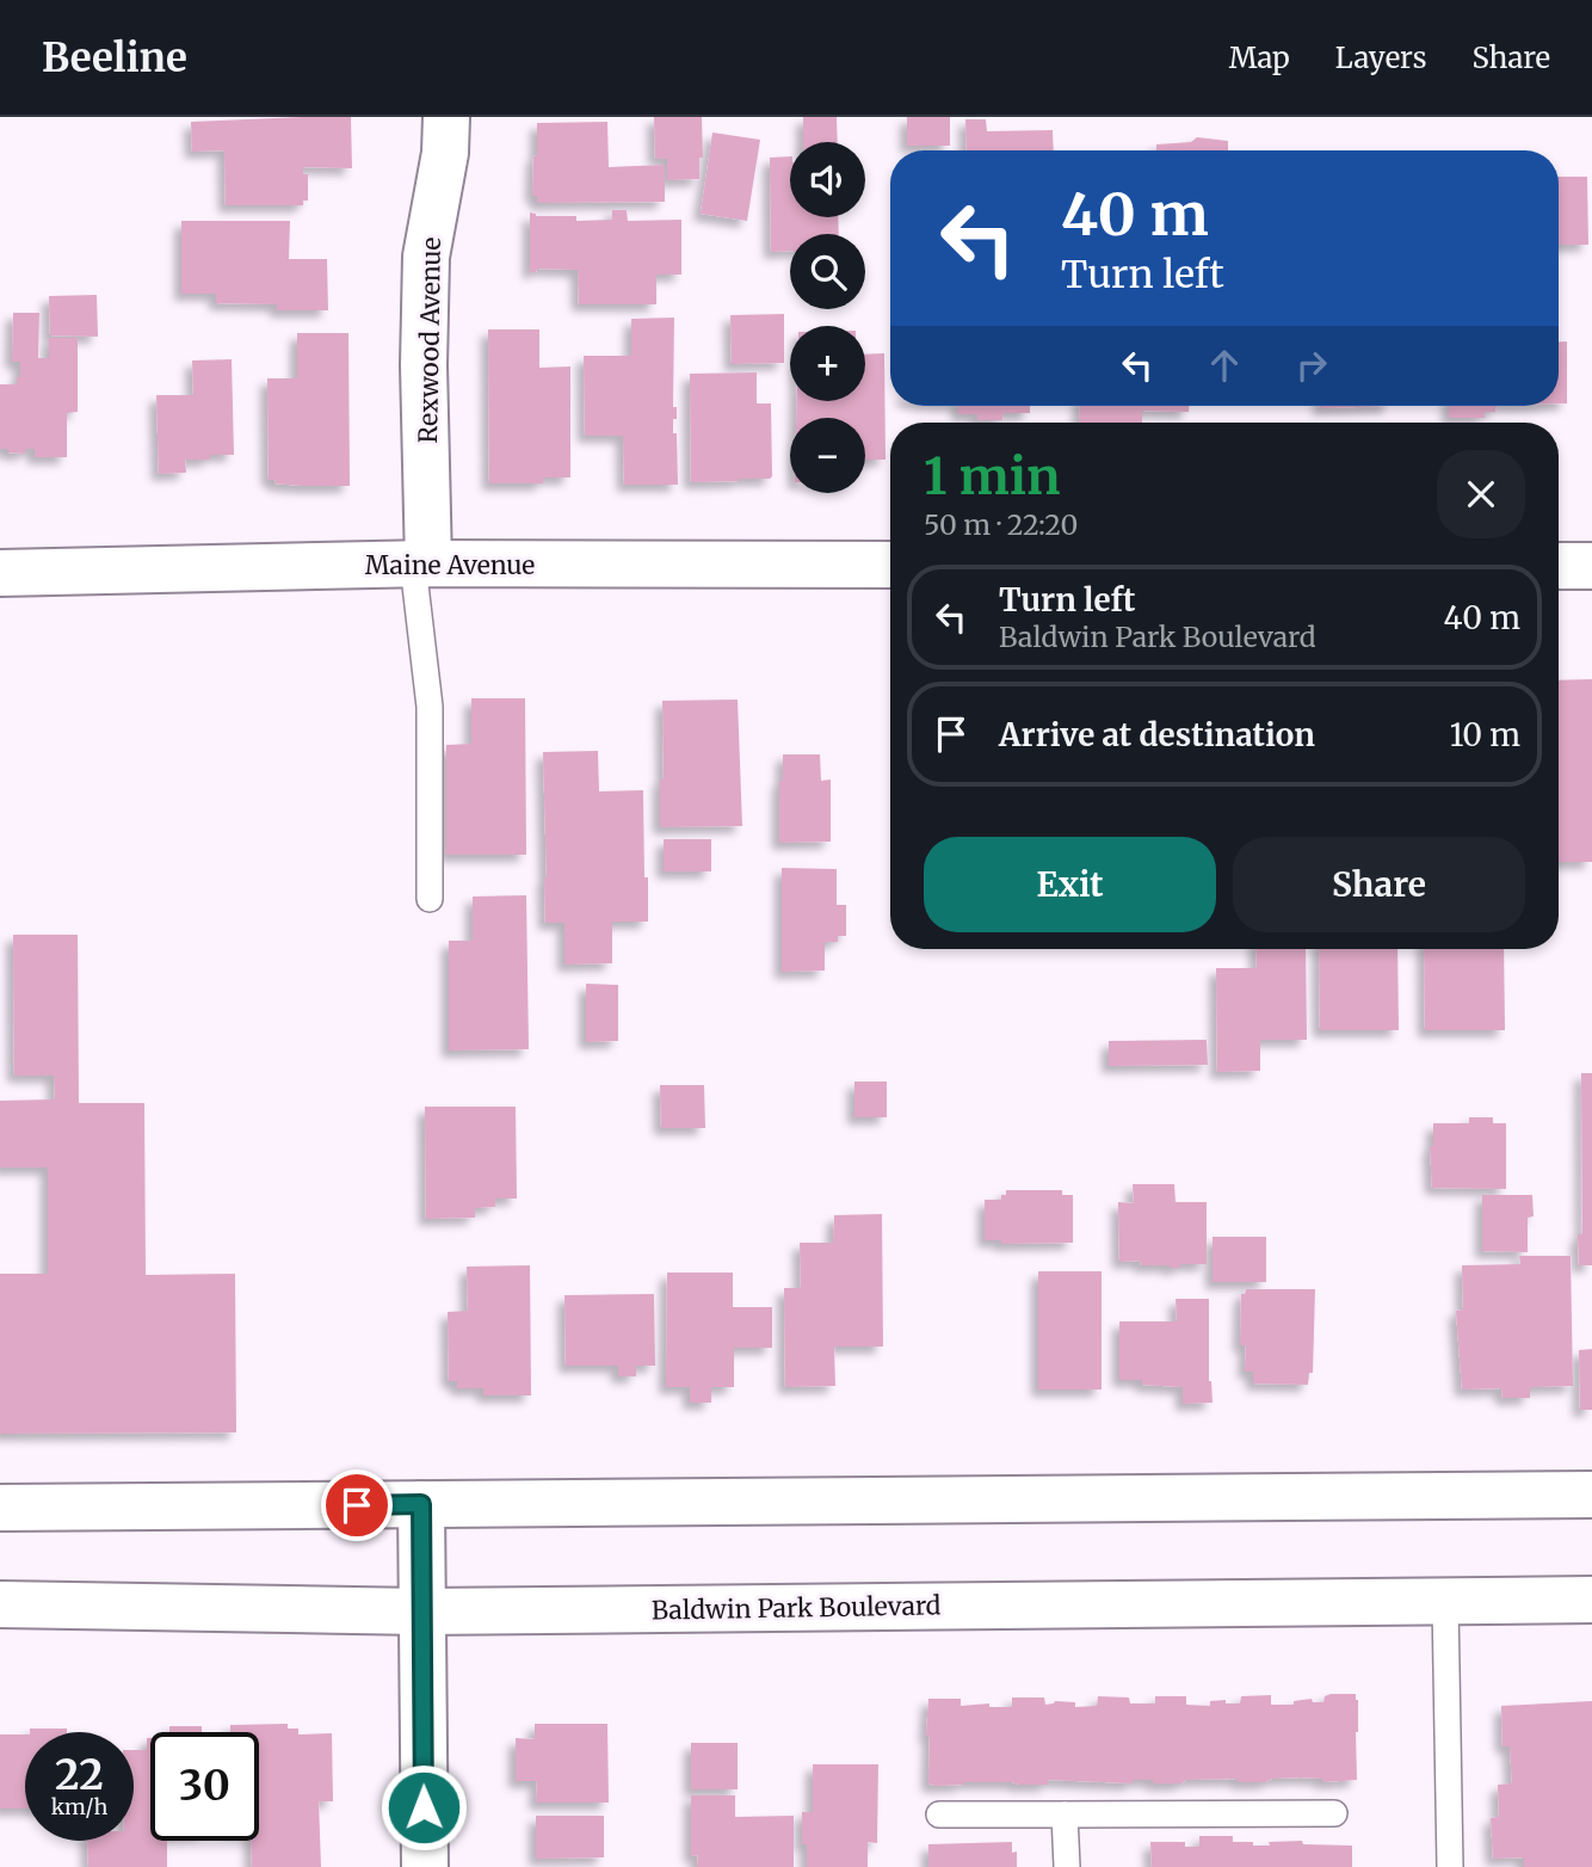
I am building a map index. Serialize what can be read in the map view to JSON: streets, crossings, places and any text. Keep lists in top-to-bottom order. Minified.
{"streets":{"main road":["Rexwood Avenue","Maine Avenue","Baldwin Park Boulevard"]},"crossings":[["Rexwood Avenue","Maine Avenue"]],"page":{"header":"Beeline","nav":["Map","Layers","Share"],"map_buttons":["+","−"],"turn":["40 m","Turn left"],"heading":["1 min","50 m · 22:20"],"list":[{"name":"Turn left","note":"Baldwin Park Boulevard","value":"40 m"},{"name":"Arrive at destination","value":"10 m"}],"buttons":["Exit","Share"],"speed":"22 km/h","limit":"30"}}
